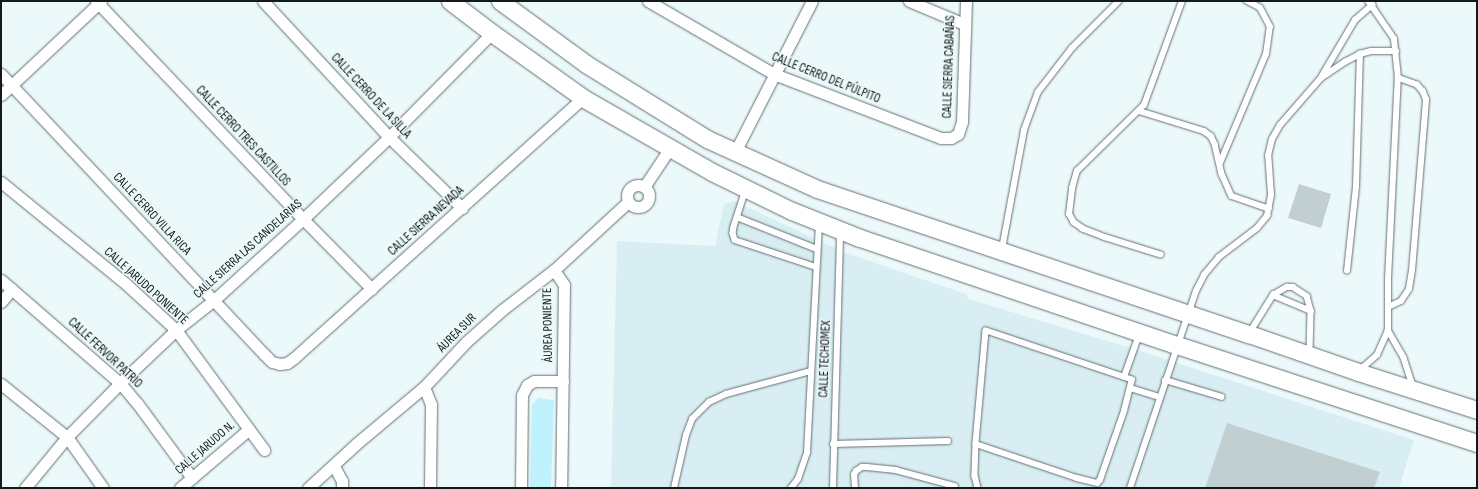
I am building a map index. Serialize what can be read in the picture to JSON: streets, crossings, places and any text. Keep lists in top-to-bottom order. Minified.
{"streets":{"street":["CALLE SIERRA CABAÑAS","CALLE CERRO DEL PÚLPITO","CALLE CERRO DE LA SILLA","CALLE CERRO TRES CASTILLOS","CALLE CERRO VILLA RICA","CALLE SIERRA NEVADA","CALLE SIERRA LAS CANDELARIAS","CALLE JARUDO PONIENTE","ÁUREA PONIENTE","ÁUREA SUR","CALLE FERVOR PATRIO","CALLE JARUDO N."],"lane":["CALLE TECHOMEX"]},"crossings":[["CALLE SIERRA CABAÑAS","CALLE CERRO DEL PÚLPITO"],["CALLE CERRO DE LA SILLA","CALLE SIERRA NEVADA"],["CALLE CERRO DE LA SILLA","CALLE SIERRA LAS CANDELARIAS"],["CALLE CERRO TRES CASTILLOS","CALLE SIERRA NEVADA"],["CALLE CERRO TRES CASTILLOS","CALLE SIERRA LAS CANDELARIAS"],["CALLE CERRO VILLA RICA","CALLE SIERRA NEVADA"],["CALLE CERRO VILLA RICA","CALLE SIERRA LAS CANDELARIAS"],["CALLE SIERRA LAS CANDELARIAS","CALLE JARUDO PONIENTE"],["CALLE SIERRA LAS CANDELARIAS","CALLE FERVOR PATRIO"],["CALLE JARUDO PONIENTE","CALLE JARUDO N."],["ÁUREA PONIENTE","ÁUREA SUR"],["CALLE FERVOR PATRIO","CALLE JARUDO N."]]}
